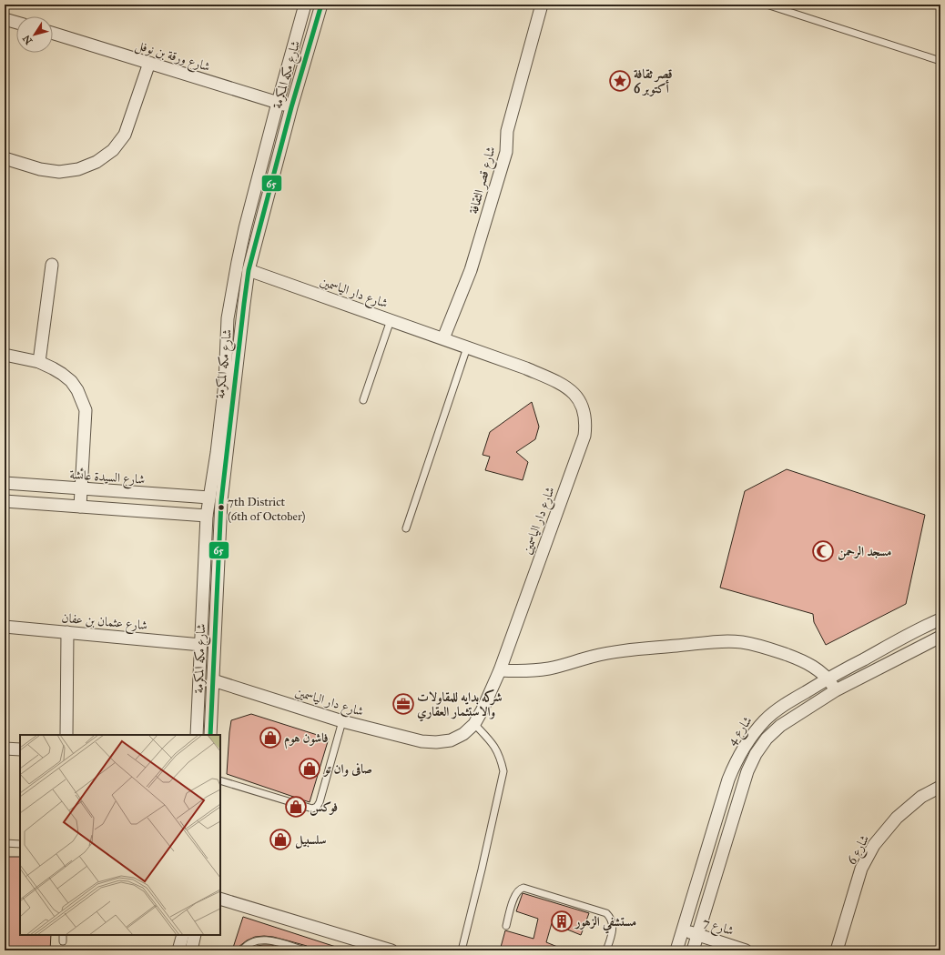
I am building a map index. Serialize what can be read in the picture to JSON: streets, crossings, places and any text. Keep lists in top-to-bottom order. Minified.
{"streets":{"street":["شارع ورقة بن نوفل","شارع مكه المكرمة","شارع قصر الثقافة","شارع دار الياسمين","شارع السيدة عائشة","شارع عثمان بن عفان","شارع 4","شارع 6","شارع 7"]},"crossings":[["شارع ورقة بن نوفل","شارع مكه المكرمة"],["شارع مكه المكرمة","شارع دار الياسمين"],["شارع مكه المكرمة","شارع السيدة عائشة"],["شارع مكه المكرمة","شارع عثمان بن عفان"],["شارع قصر الثقافة","شارع دار الياسمين"],["شارع 4","شارع 7"]],"places":{"place":["قصر ثقافة 6 أكتوبر"],"other":["7th District (6th of October)"],"mosque":["مسجد الرحمن"],"office":["شركه بدايه للمقاولات والاستثمار العقاري"],"shop":["فاشون هوم","صافى وان تو","فوكس","سلسبيل"],"building":["مستشفي الزهور"]},"lines":["transit line 65"],"north":"bottom left"}
